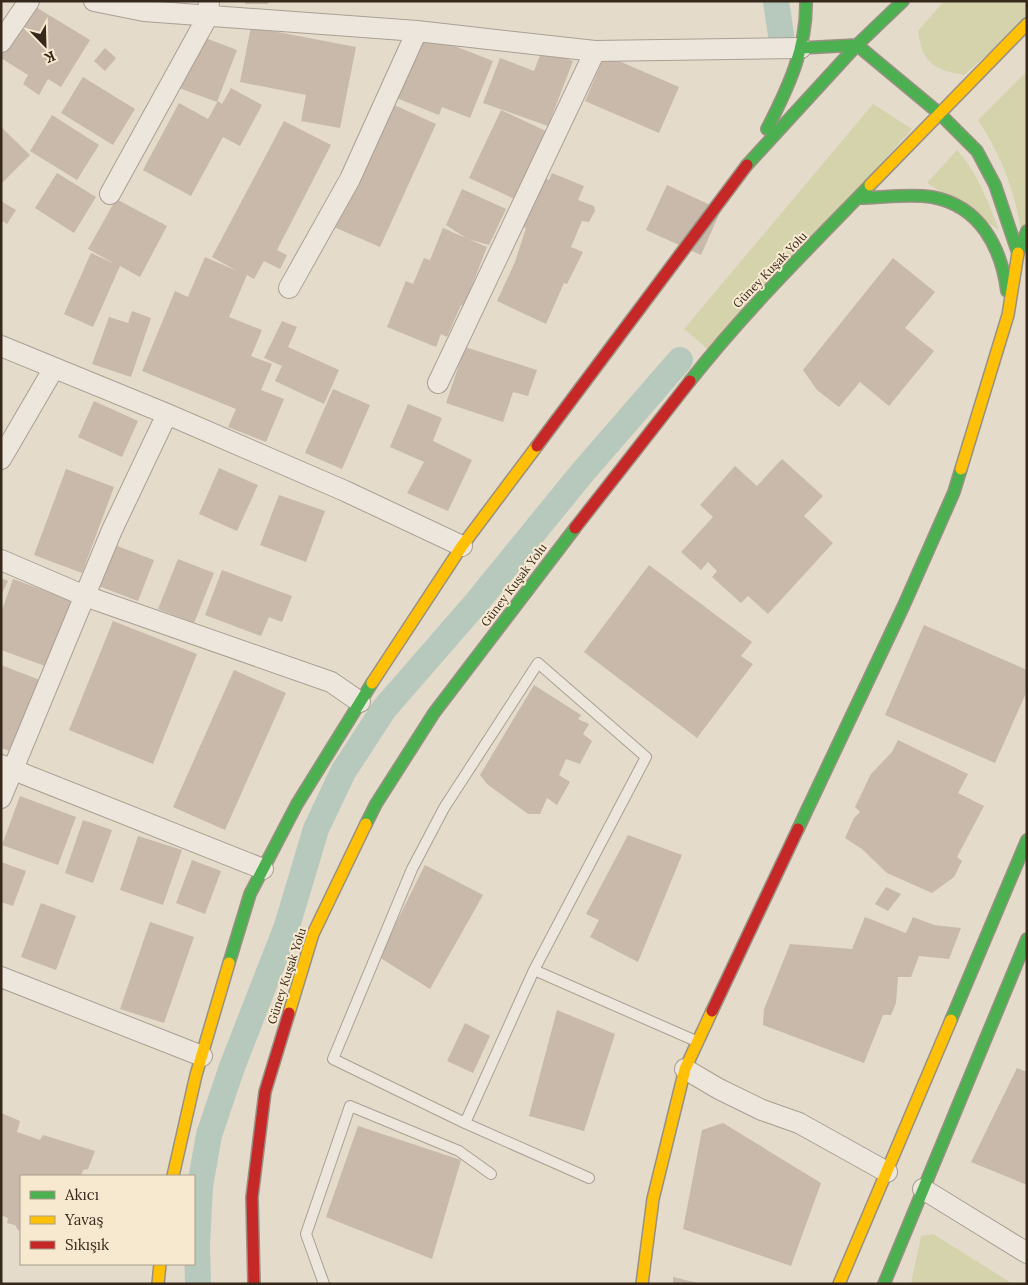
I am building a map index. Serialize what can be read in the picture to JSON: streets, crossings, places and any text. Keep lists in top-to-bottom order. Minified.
{"streets":{"main road":["Güney Kuşak Yolu"]},"legend":["Akıcı","Yavaş","Sıkışık"],"north":"bottom right"}
